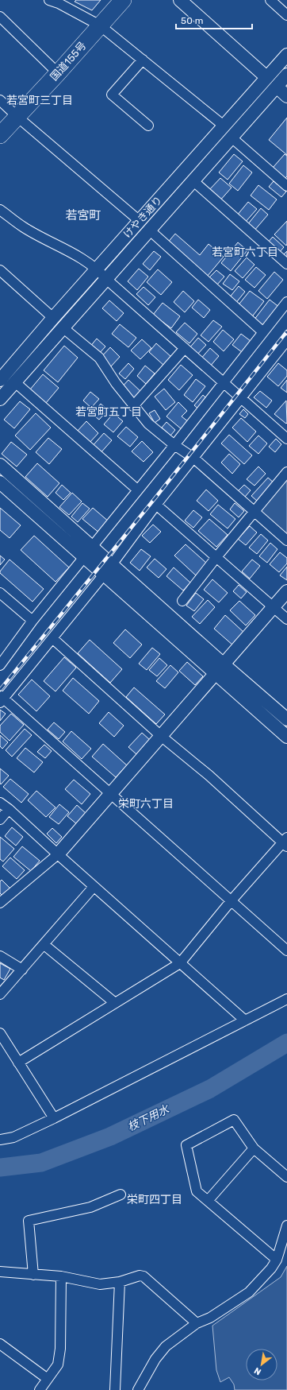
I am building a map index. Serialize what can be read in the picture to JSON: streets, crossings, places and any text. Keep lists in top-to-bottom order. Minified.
{"streets":{"highway":["国道155号"],"street":["けやき通り"]},"districts":["若宮町三丁目","若宮町","若宮町六丁目","若宮町五丁目","栄町六丁目","栄町四丁目"],"water":["枝下用水"],"scale_bar":"50 m","north":"bottom left"}
